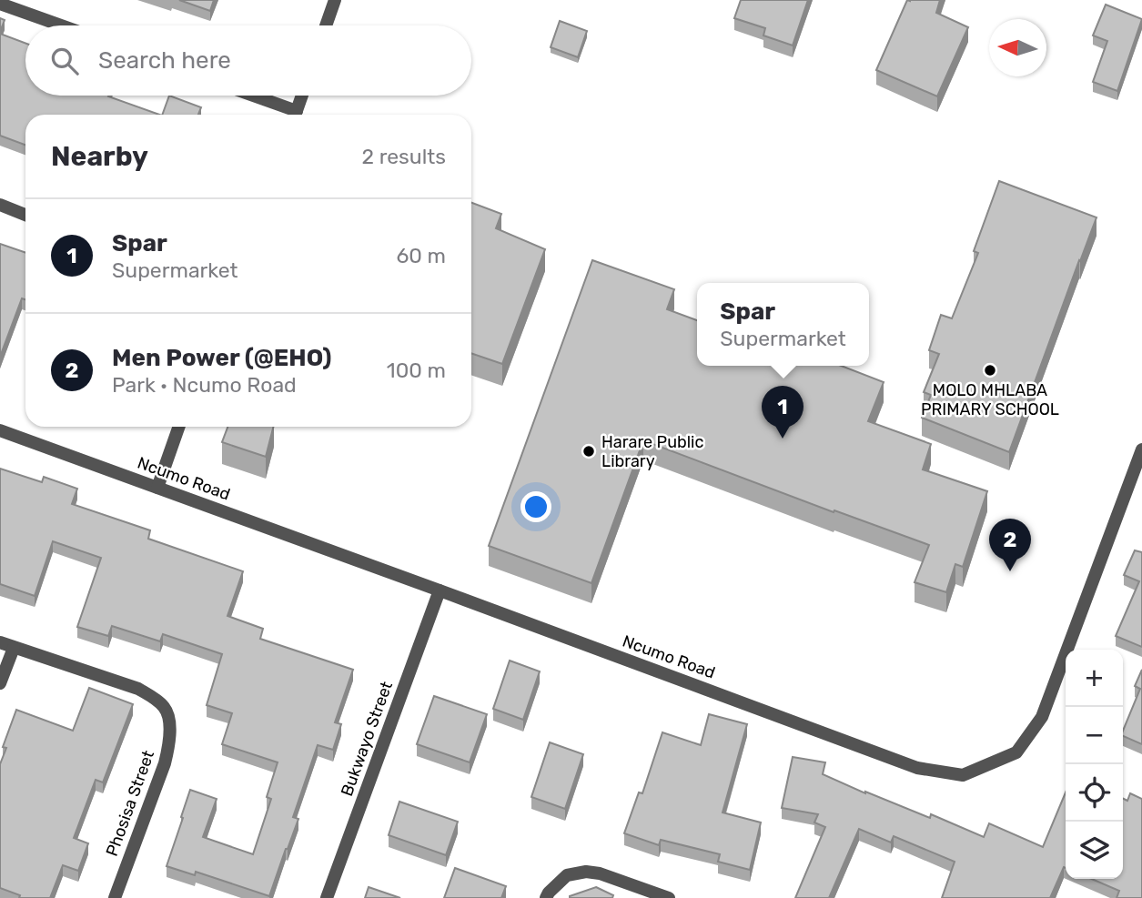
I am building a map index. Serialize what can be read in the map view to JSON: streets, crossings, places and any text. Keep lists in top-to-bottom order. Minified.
{"streets":{"street":["Ncumo Road","Bukwayo Street","Phosisa Street"]},"crossings":[["Ncumo Road","Bukwayo Street"]],"places":["MOLO MHLABA PRIMARY SCHOOL","Harare Public Library"],"north":"left","page":{"search":"Search here","heading":["Nearby","2 results"],"list":[{"mark":"1","name":"Spar","note":"Supermarket","value":"60 m"},{"mark":"2","name":"Men Power (@EHO)","note":"Park · Ncumo Road","value":"100 m"}],"popup":["Spar","Supermarket"],"pins":["1","2"],"map_buttons":["+","−"]}}
